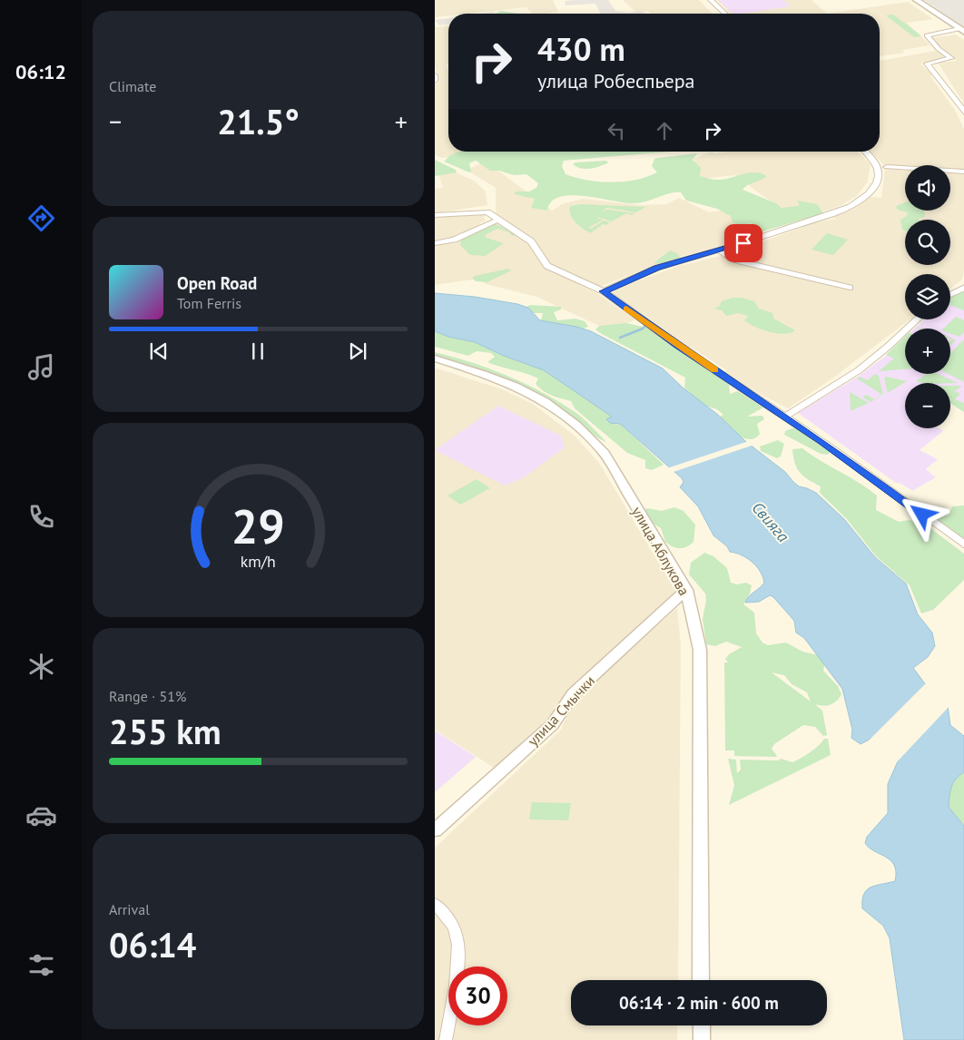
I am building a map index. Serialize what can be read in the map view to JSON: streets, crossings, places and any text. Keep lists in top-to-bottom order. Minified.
{"streets":{"street":["улица Аблукова","улица Смычки"]},"crossings":[["улица Аблукова","улица Смычки"]],"water":["Свияга"],"page":{"tabs":"06:12","tile":["Climate",["Range · 51%","255 km"],["Arrival","06:14"]],"turn":["430 m","улица Робеспьера"],"heat":["−","21.5°","+"],"map_buttons":["+","−"],"song":["Open Road","Tom Ferris"],"limit":"30","trip":"06:14 · 2 min · 600 m","gauge":["29","km/h"]}}
